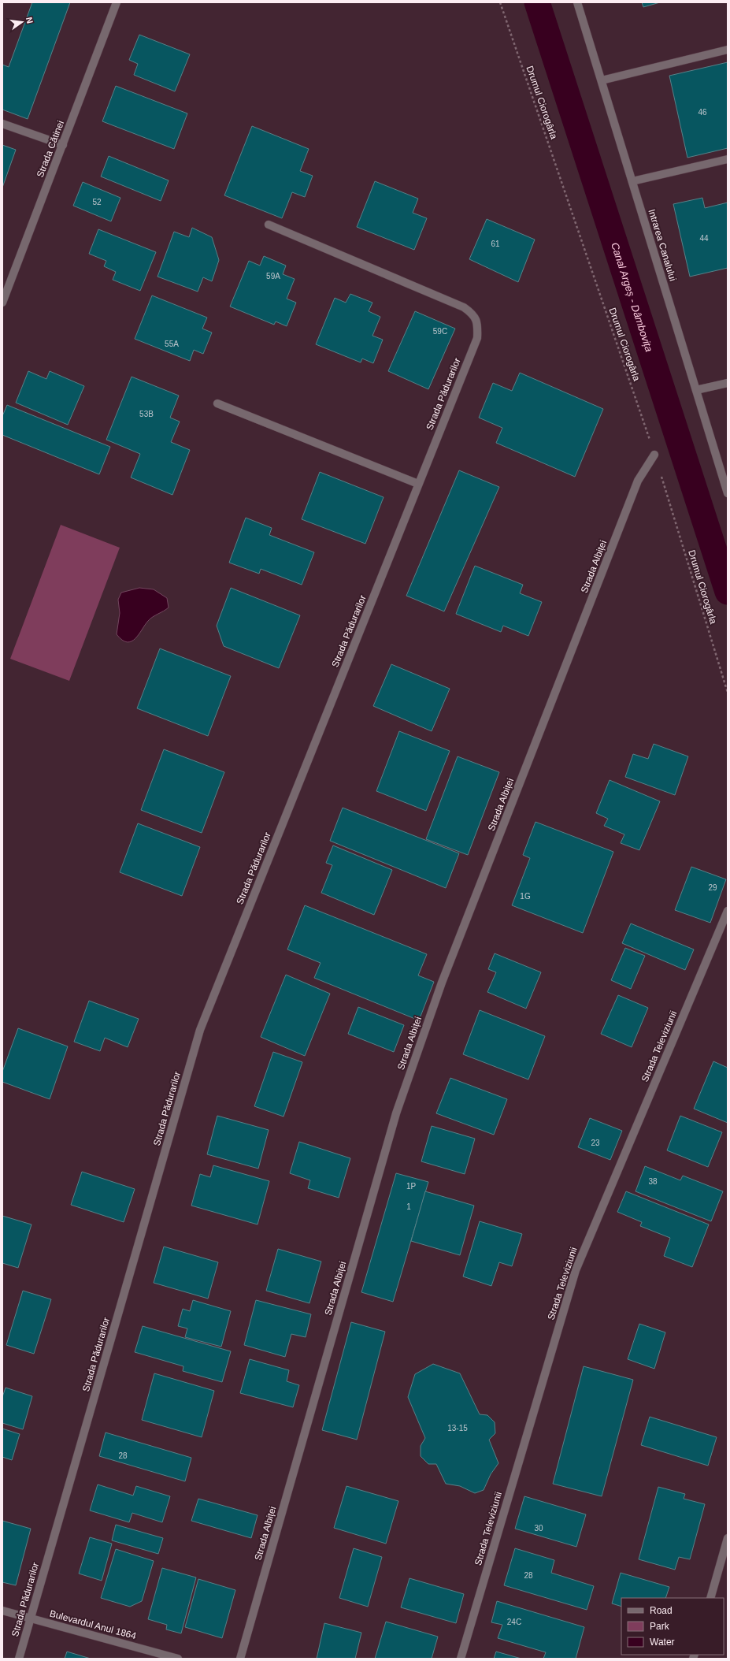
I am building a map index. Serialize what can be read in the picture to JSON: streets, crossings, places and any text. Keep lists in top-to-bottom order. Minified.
{"streets":{"street":["Strada Cătinei","Intrarea Canalului","Strada Pădurarilor","Strada Albiței","Strada Televiziunii","Bulevardul Anul 1864"],"path":["Drumul Ciorogârla"]},"crossings":[["Drumul Ciorogârla","Strada Albiței"],["Strada Pădurarilor","Bulevardul Anul 1864"]],"water":["Canal Argeș - Dâmbovița"],"house_numbers":["46","52","44","61","59A","59C","55A","53B","29","1G","23","38","1P","1","13-15","28","30","28","24C"],"legend":["Road","Park","Water"],"north":"right"}
